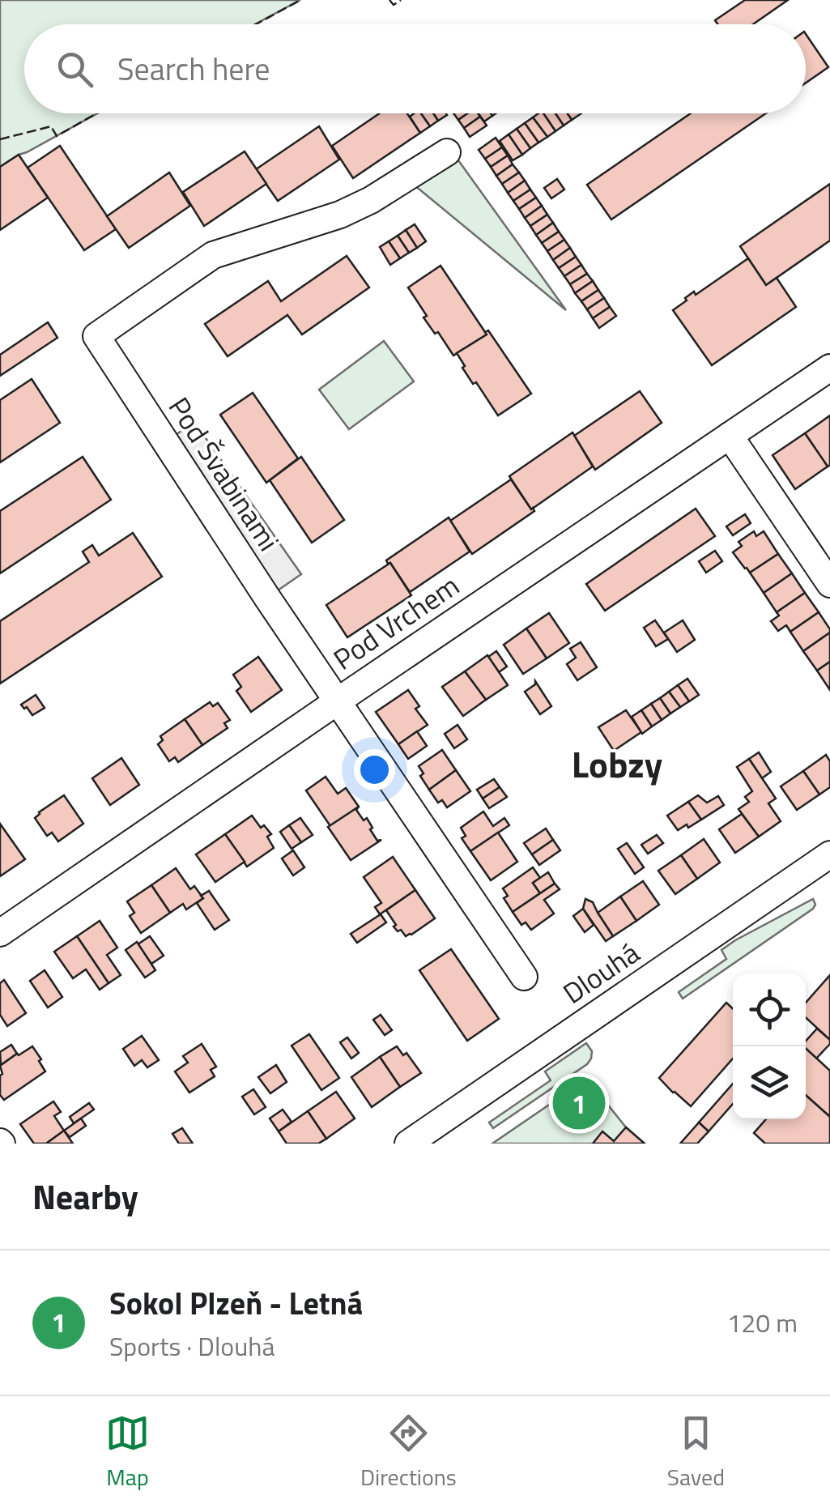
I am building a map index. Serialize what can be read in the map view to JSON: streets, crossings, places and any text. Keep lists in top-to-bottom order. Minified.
{"streets":{"street":["Pod Švabinami","Pod Vrchem","Dlouhá"]},"crossings":[["Pod Švabinami","Pod Vrchem"]],"districts":["Lobzy"],"page":{"search":"Search here","pins":"1","heading":"Nearby","list":[{"mark":"1","name":"Sokol Plzeň - Letná","note":"Sports · Dlouhá","value":"120 m"}],"nav":["Map","Directions","Saved"]}}
